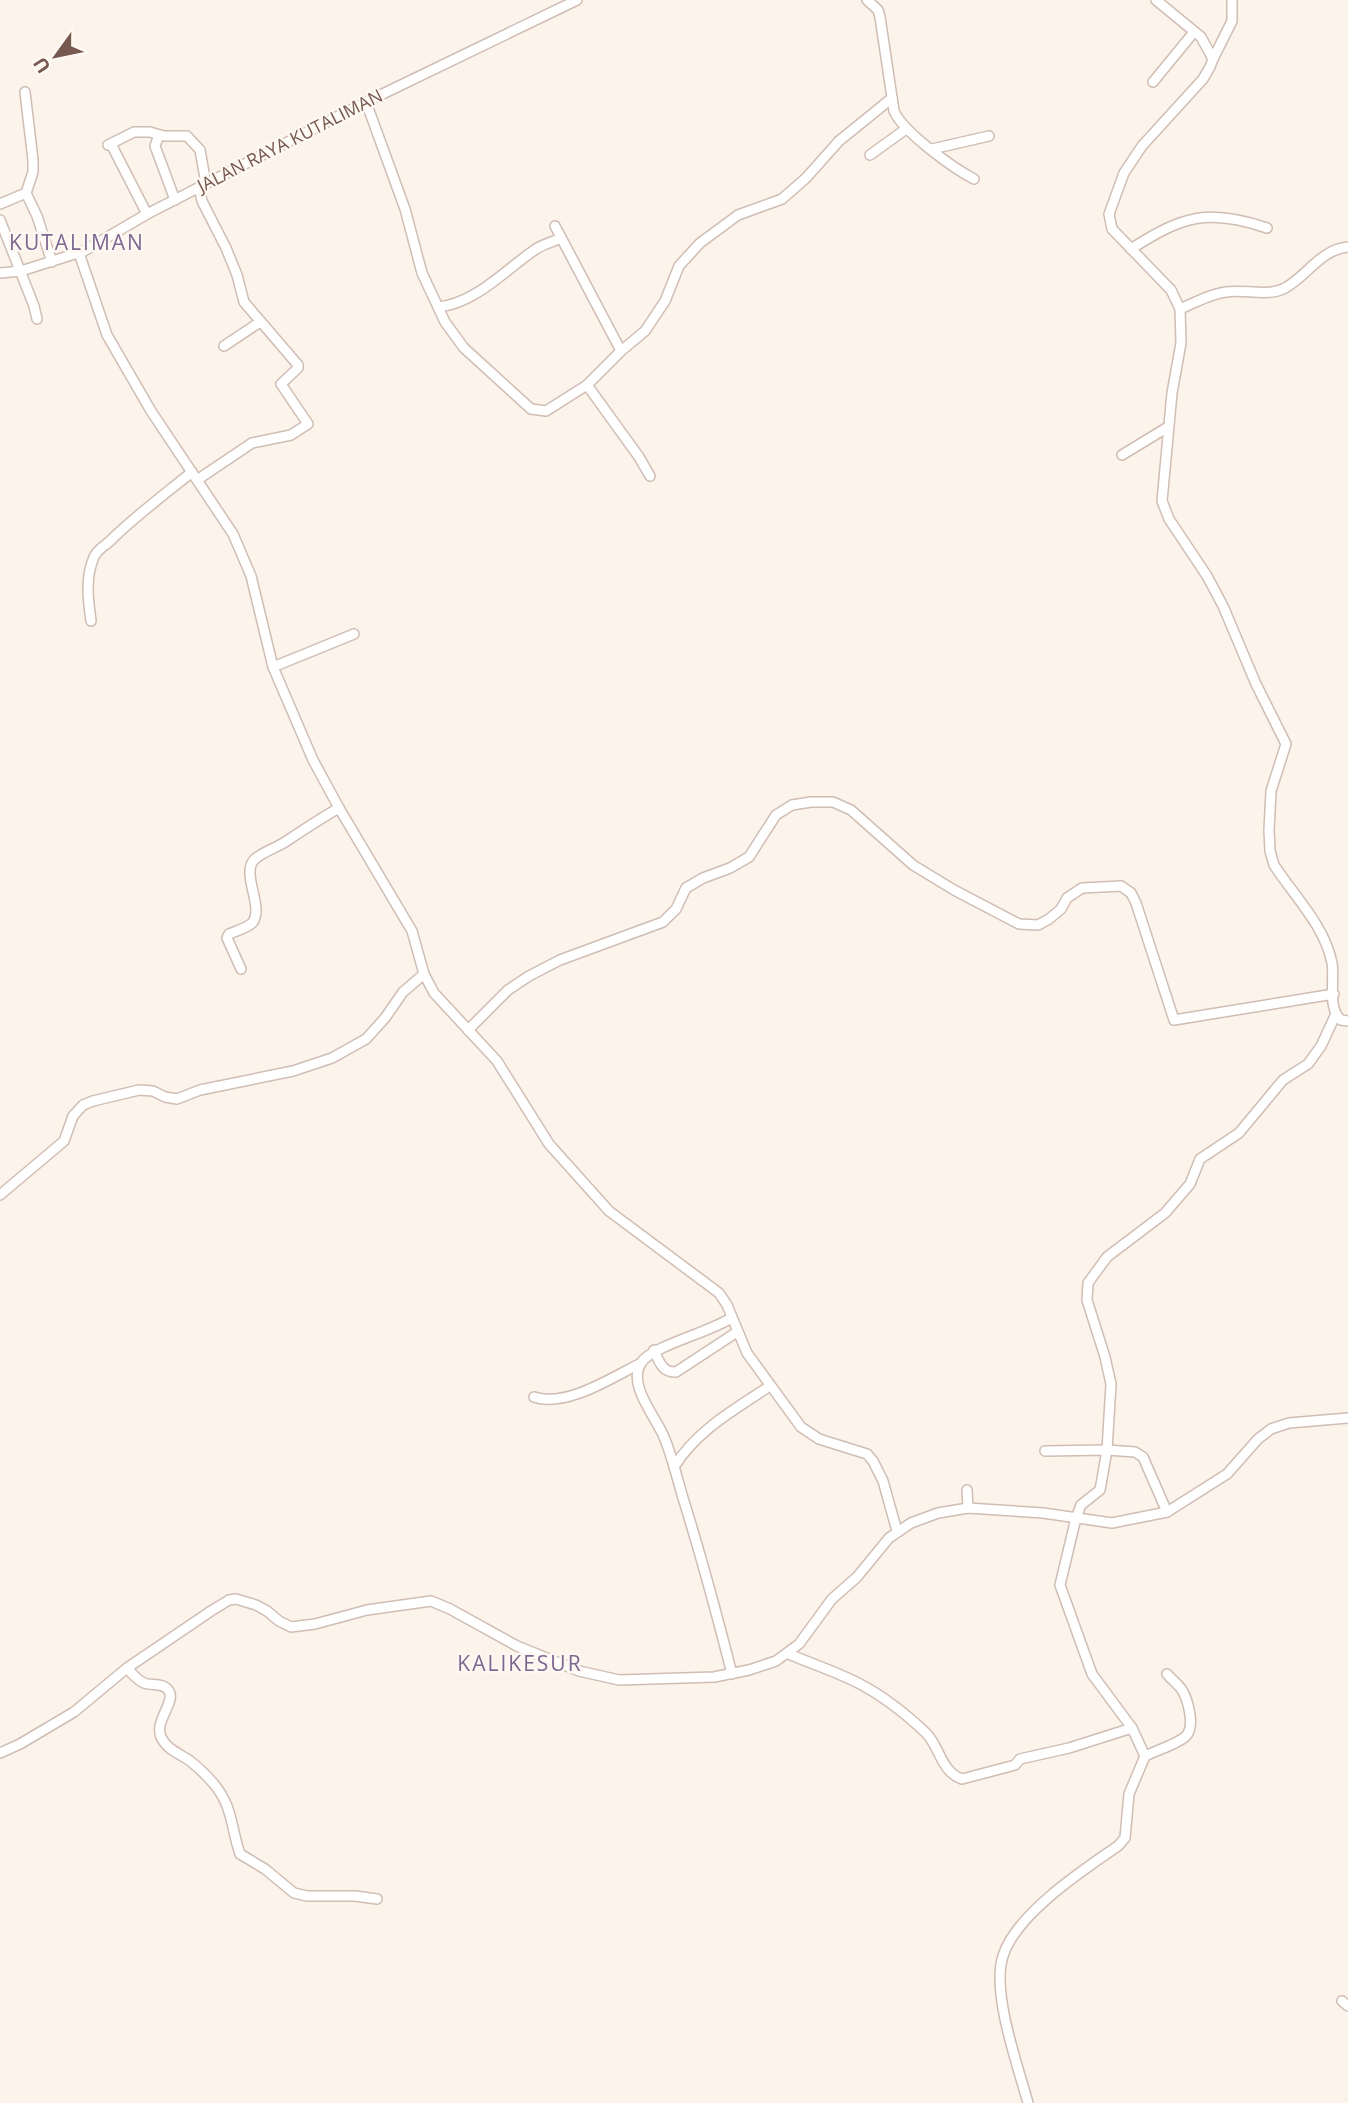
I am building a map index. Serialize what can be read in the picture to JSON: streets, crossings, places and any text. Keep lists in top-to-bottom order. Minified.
{"streets":{"street":["JALAN RAYA KUTALIMAN"]},"districts":["KUTALIMAN","KALIKESUR"],"north":"bottom left"}
